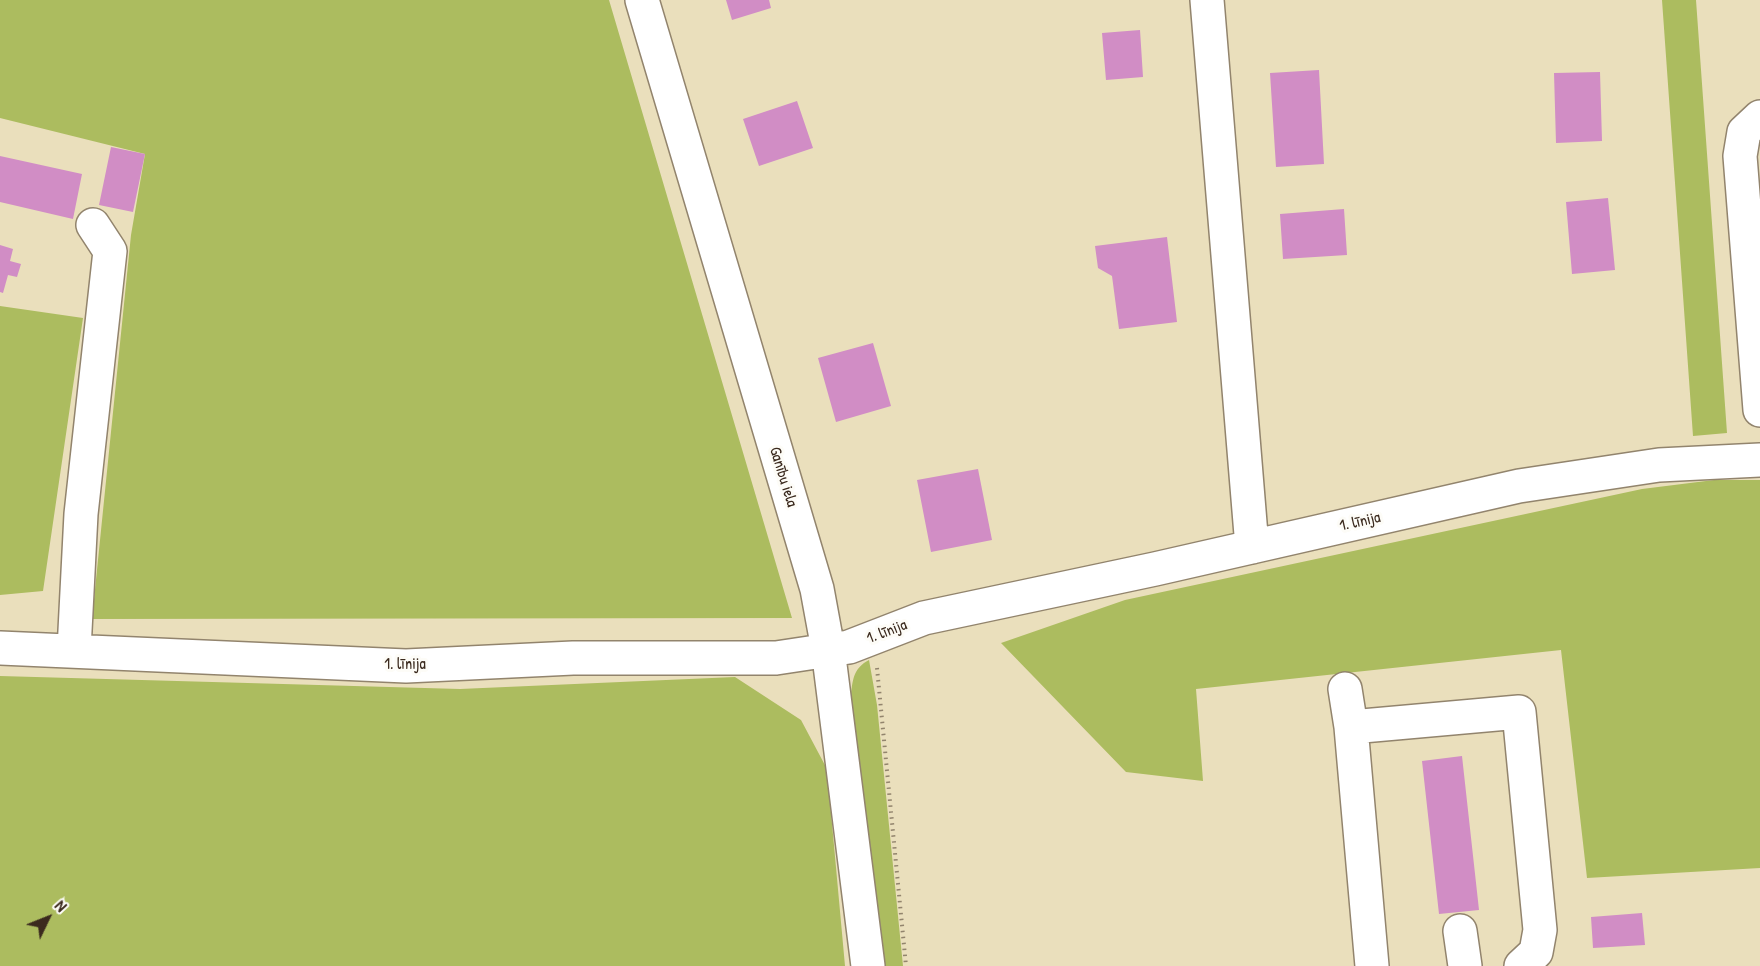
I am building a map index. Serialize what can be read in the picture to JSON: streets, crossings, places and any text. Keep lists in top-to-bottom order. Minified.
{"streets":{"street":["Ganību iela","1. līnija"]},"crossings":[["Ganību iela","1. līnija"]],"north":"top right"}
